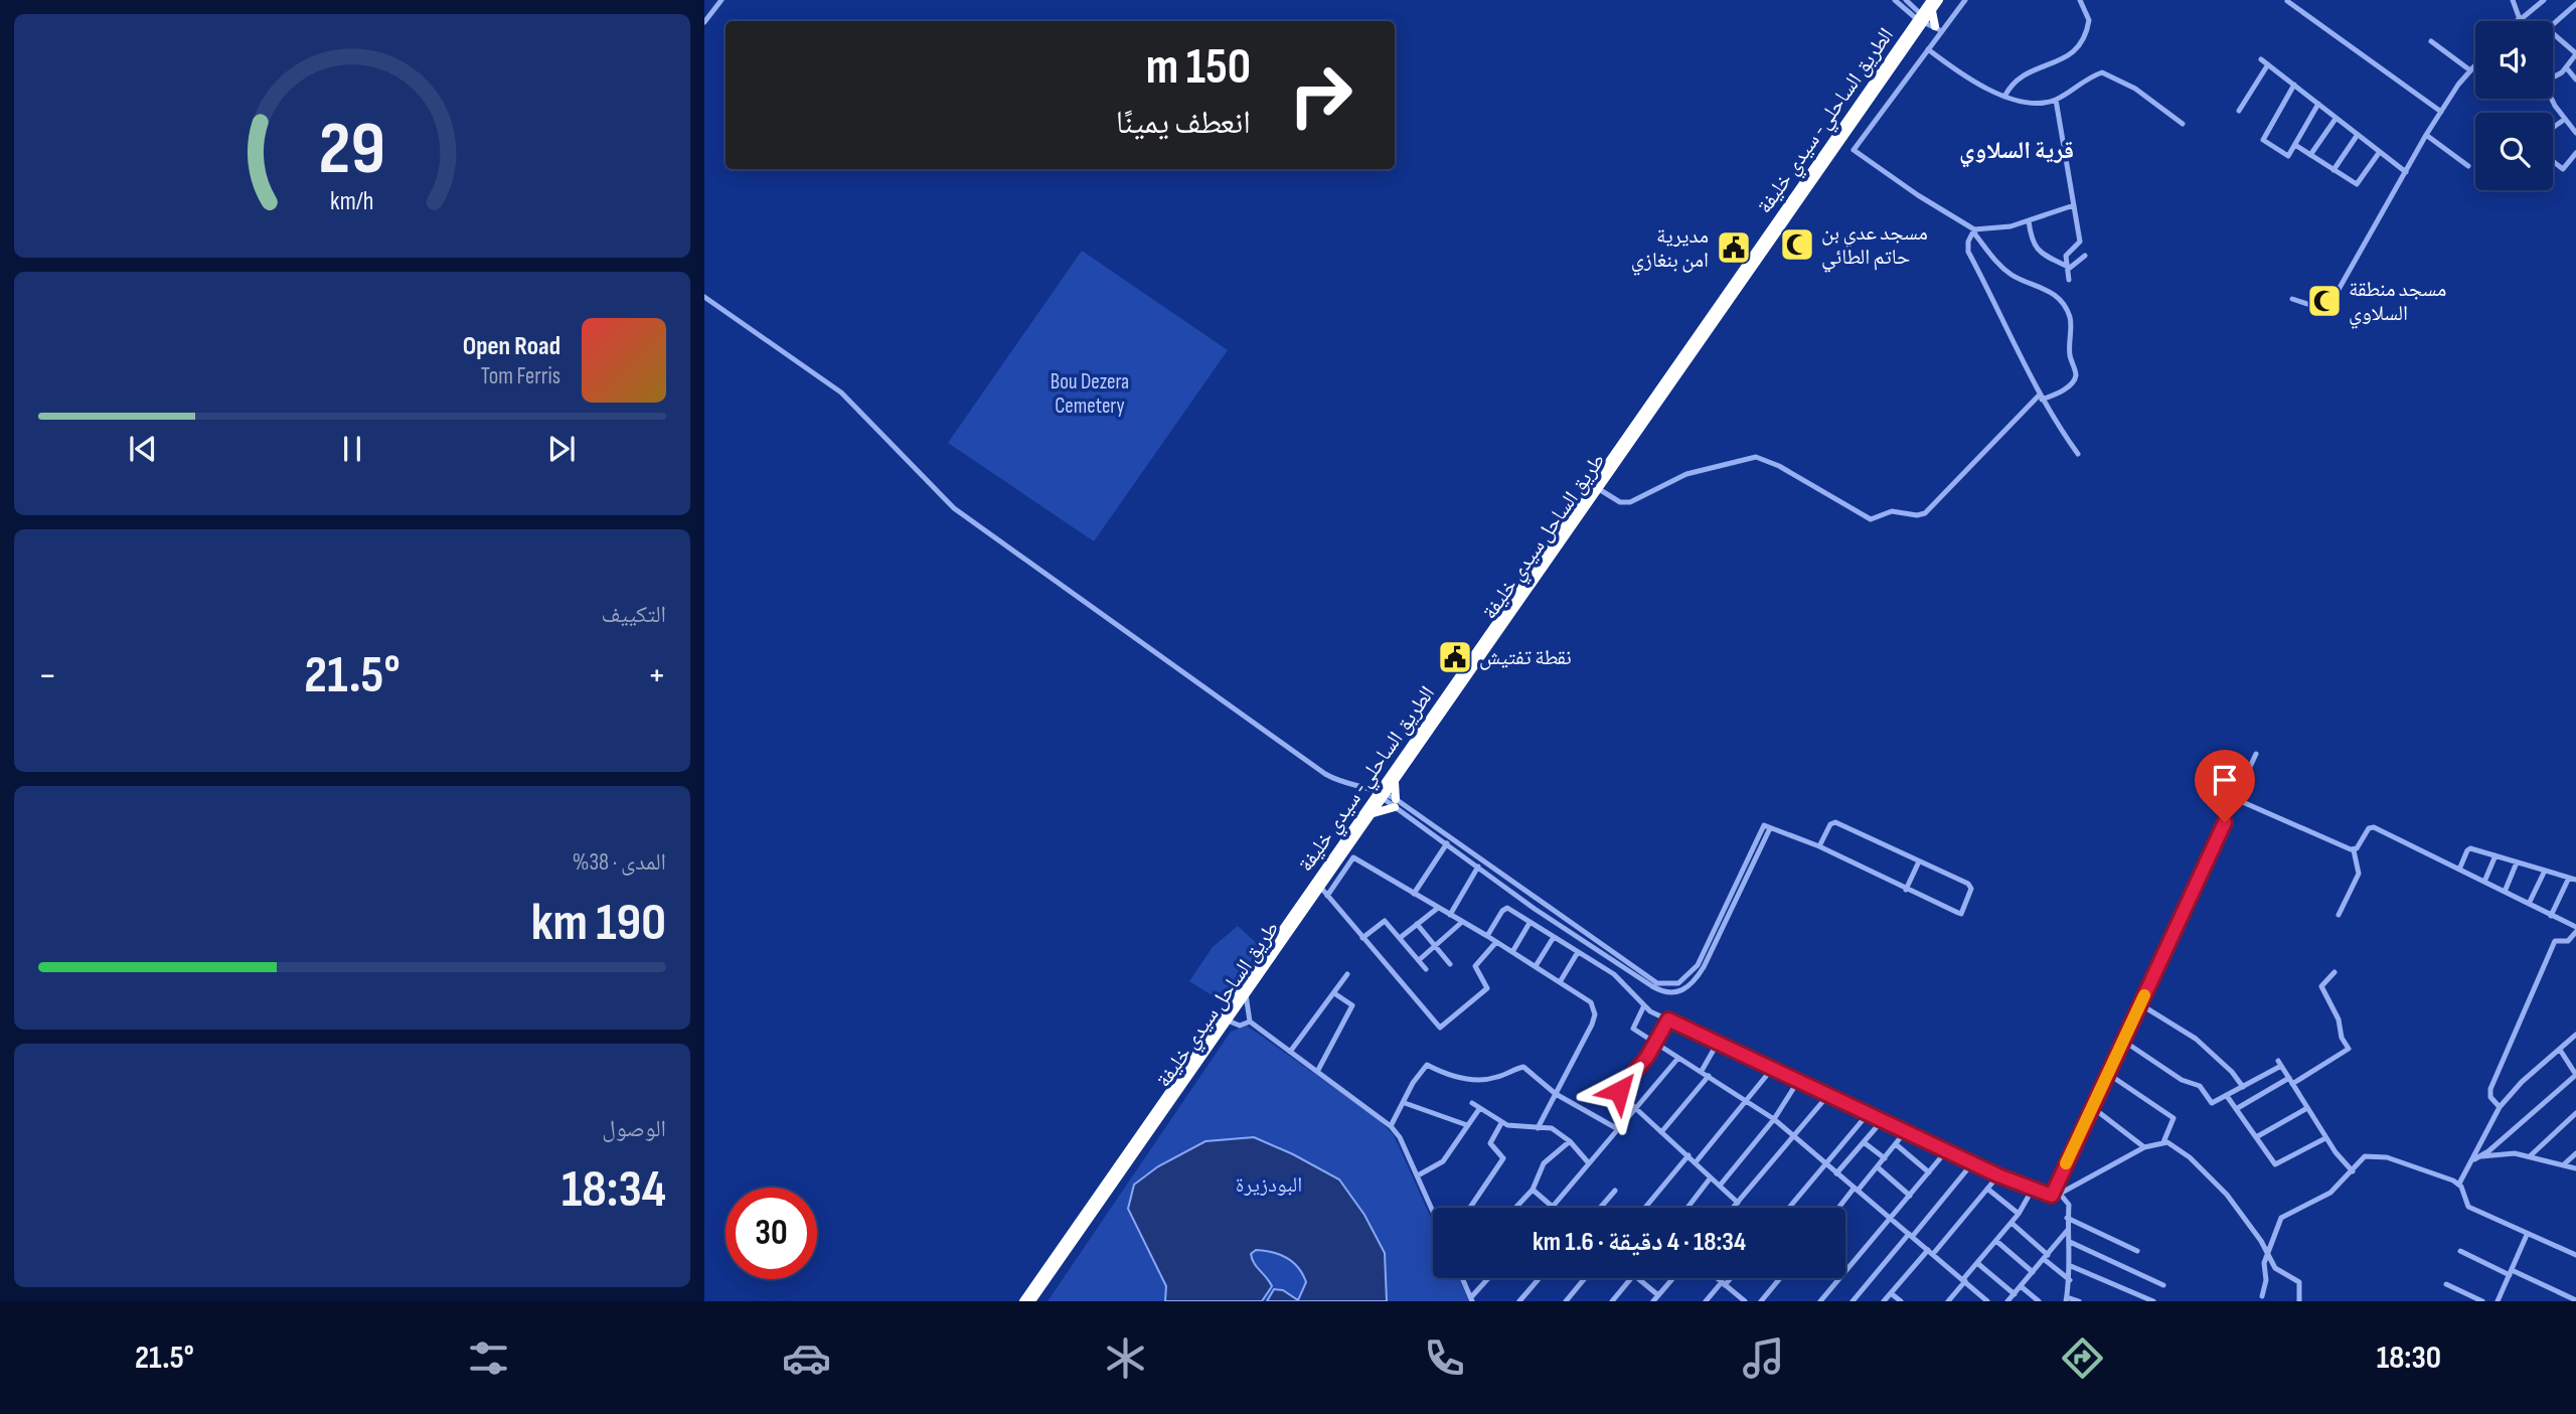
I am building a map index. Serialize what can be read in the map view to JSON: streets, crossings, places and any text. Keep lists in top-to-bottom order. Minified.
{"streets":{"highway":["الطريق الساحلي- سيدي خليفة","طريق الساحل سيدي خليفة"]},"crossings":[["الطريق الساحلي- سيدي خليفة","طريق الساحل سيدي خليفة"]],"districts":["قرية السلاوي"],"parks":["Bou Dezera Cemetery","البودزيرة"],"places":{"mosque":["مسجد عدي بن حاتم الطائي","مسجد منطقة السلاوي"],"public building":["مديرية امن بنغازي","نقطة تفتيش"]},"page":{"turn":["150 m","انعطف يمينًا"],"song":["Open Road","Tom Ferris"],"tile":["التكييف",["المدى · 38%","190 km"],["الوصول","18:34"]],"heat":["−","21.5°","+"],"limit":"30","trip":"18:34 · 4 دقيقة · 1.6 km","tabs":["18:30","21.5°"],"gauge":["29","km/h"]}}
